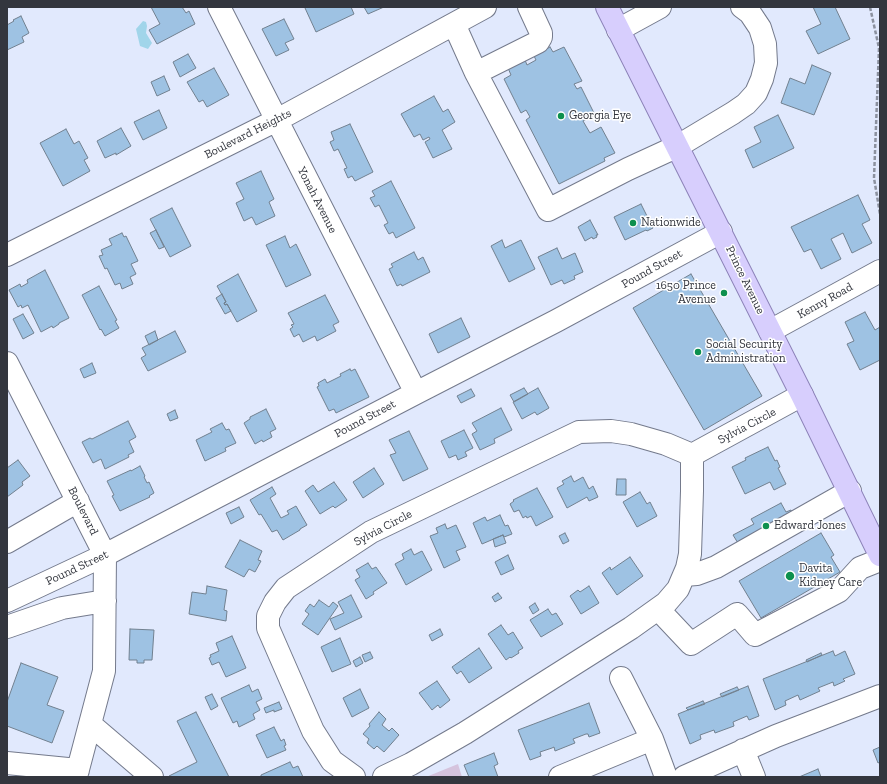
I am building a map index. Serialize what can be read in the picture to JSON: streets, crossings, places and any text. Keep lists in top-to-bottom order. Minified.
{"streets":{"main road":["Prince Avenue"],"street":["Boulevard Heights","Yonah Avenue","Pound Street","Kenny Road","Sylvia Circle","Boulevard"]},"crossings":[["Boulevard Heights","Yonah Avenue"],["Yonah Avenue","Pound Street"],["Pound Street","Prince Avenue"],["Pound Street","Boulevard"],["Prince Avenue","Kenny Road"],["Prince Avenue","Sylvia Circle"]],"places":["Georgia Eye","Nationwide","1650 Prince Avenue","Social Security Administration","Edward Jones","Davita Kidney Care"]}
